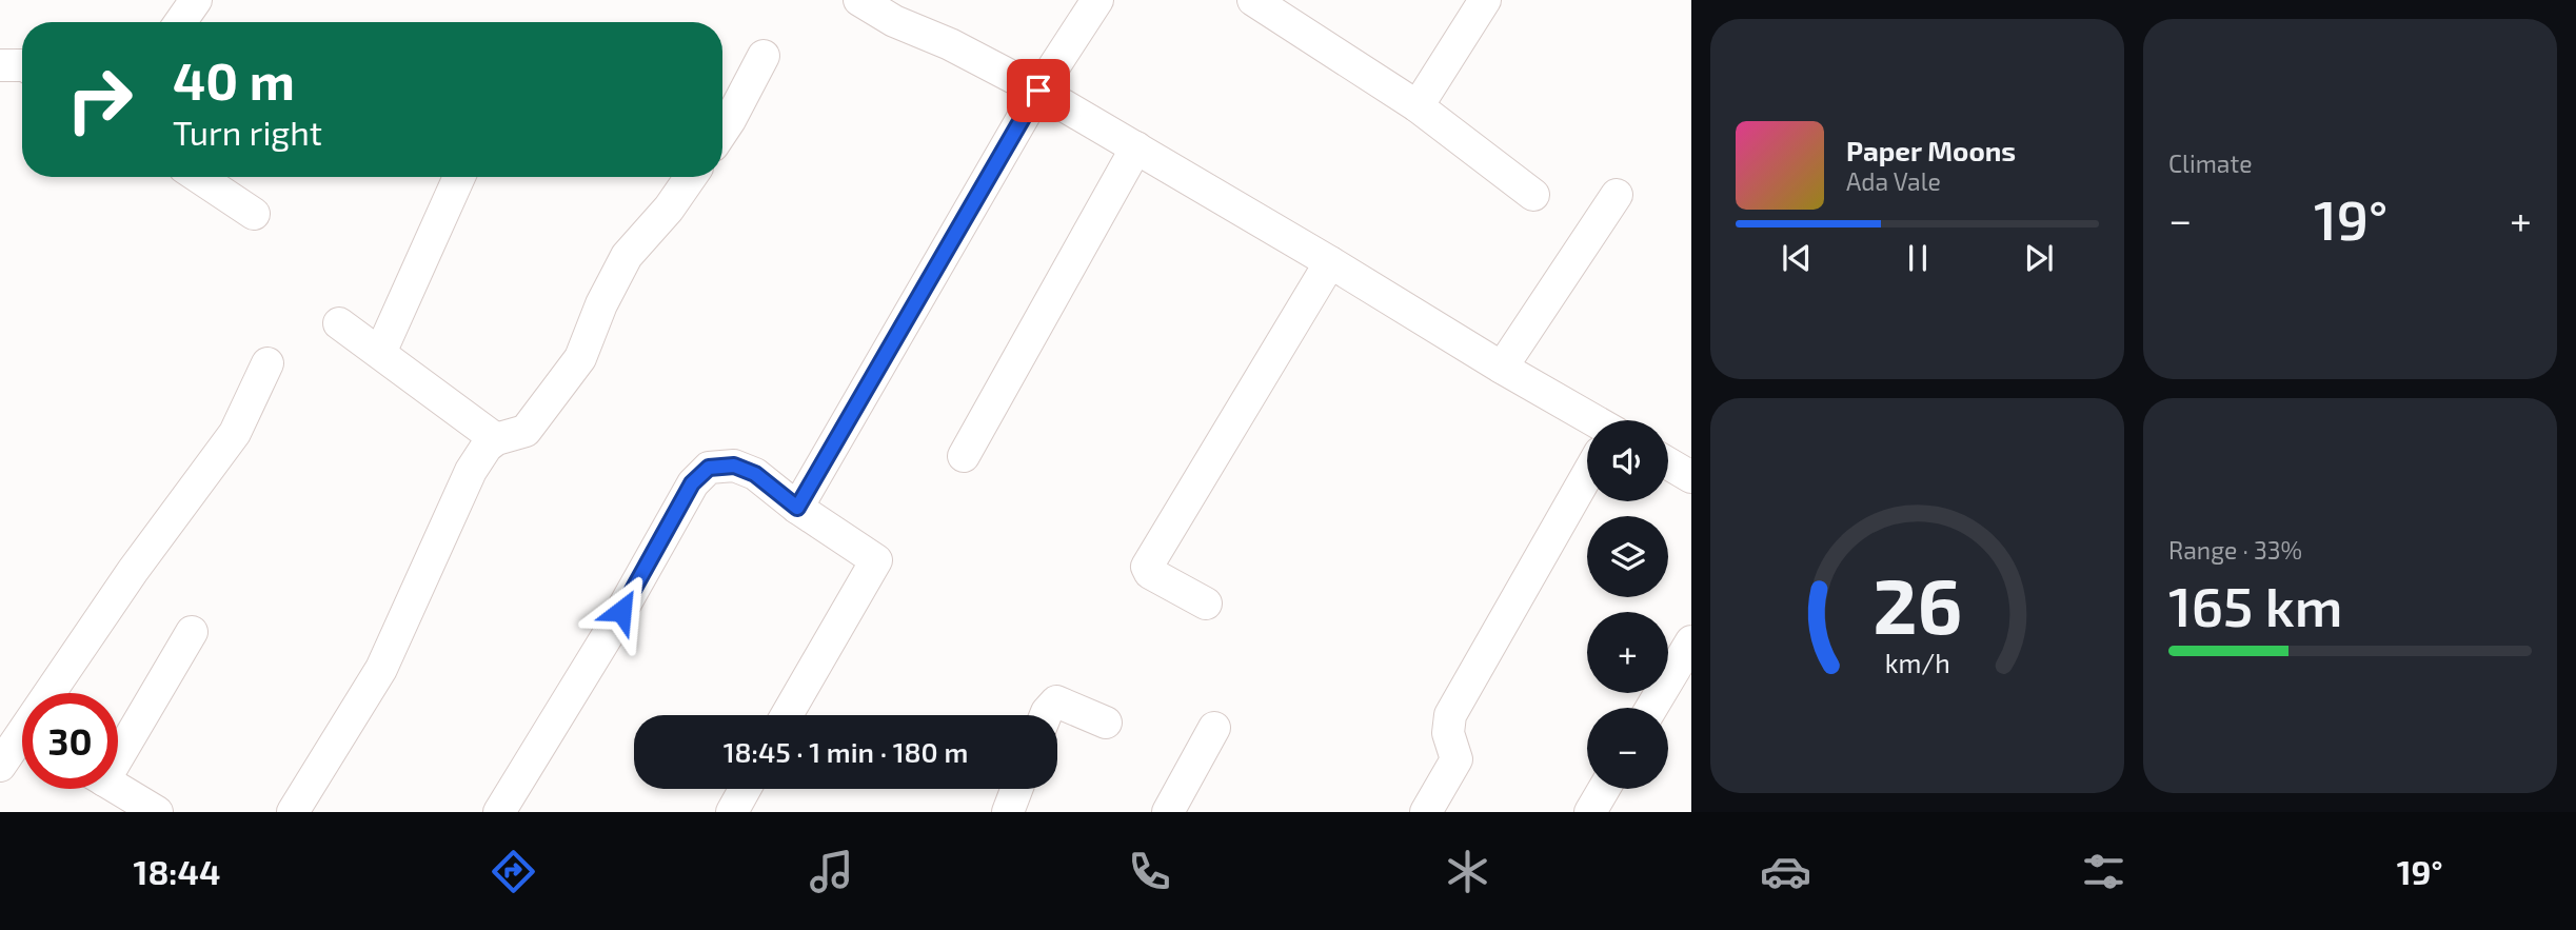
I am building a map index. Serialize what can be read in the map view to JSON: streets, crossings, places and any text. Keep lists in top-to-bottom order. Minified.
{"page":{"tile":["Climate",["Range · 33%","165 km"]],"turn":["40 m","Turn right"],"song":["Paper Moons","Ada Vale"],"heat":["−","19°","+"],"map_buttons":["+","−"],"limit":"30","trip":"18:45 · 1 min · 180 m","tabs":["18:44","19°"],"gauge":["26","km/h"]}}
